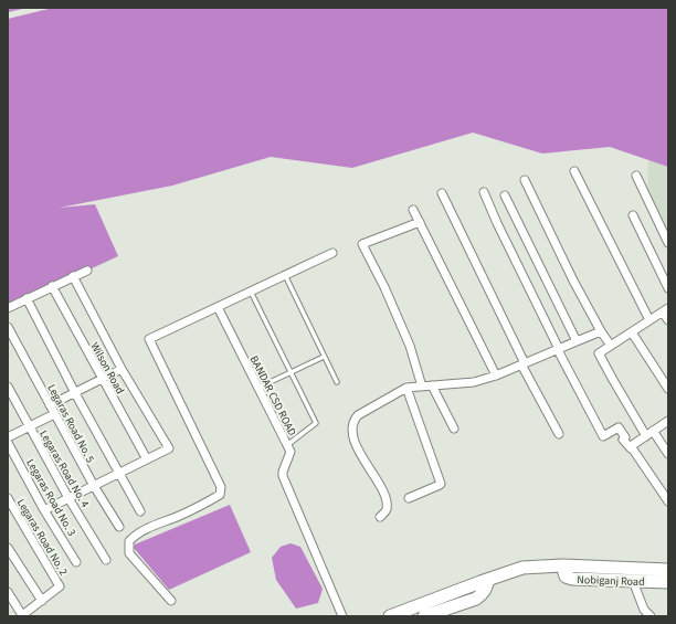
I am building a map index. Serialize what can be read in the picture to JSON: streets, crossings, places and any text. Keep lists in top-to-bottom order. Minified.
{"streets":{"main road":["Nobiganj Road"],"street":["Wilson Road","BANDAR CSD ROAD","Legaras Road No. 5","Legaras Road No. 4","Legaras Road No. 3","Legaras Road No. 2"]}}
